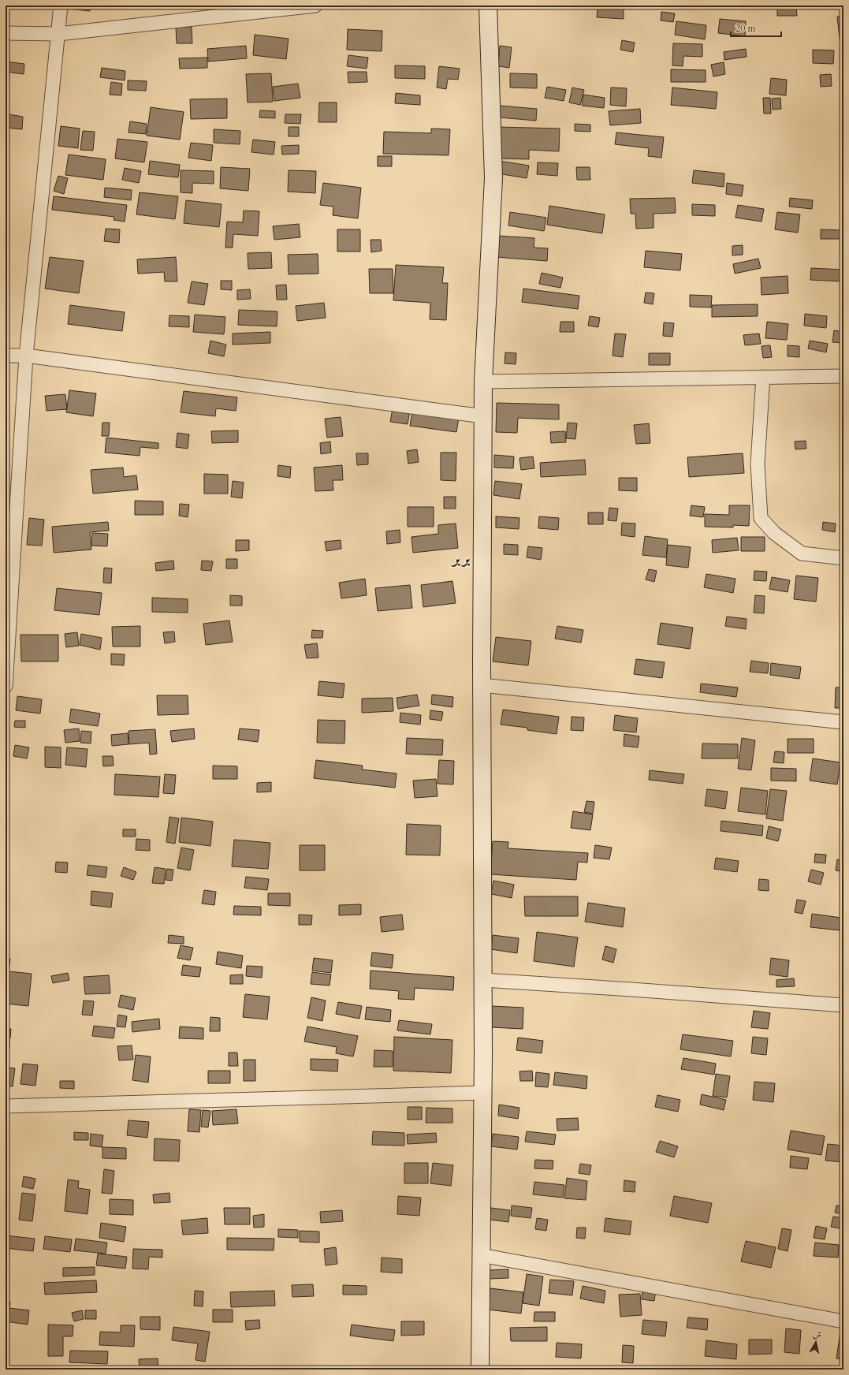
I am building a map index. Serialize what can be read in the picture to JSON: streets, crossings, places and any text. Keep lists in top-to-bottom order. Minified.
{"districts":["بربر"],"scale_bar":"20 m","north":"top"}
